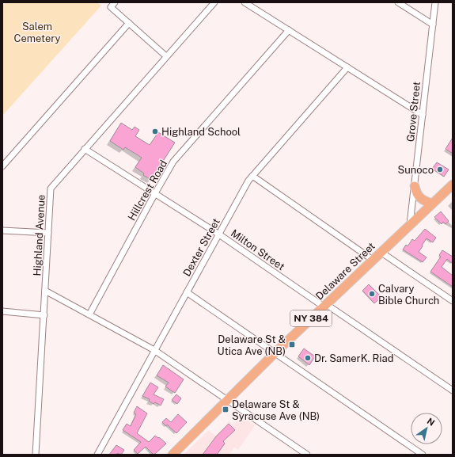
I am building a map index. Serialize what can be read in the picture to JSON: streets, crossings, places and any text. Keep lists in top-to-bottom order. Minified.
{"streets":{"main road":["Delaware Street","NY 384"],"street":["Grove Street","Hillcrest Road","Highland Avenue","Dexter Street","Milton Street"]},"crossings":[["Grove Street","Delaware Street"],["Hillcrest Road","Milton Street"],["Highland Avenue","Milton Street"],["Dexter Street","Milton Street"],["Milton Street","Delaware Street"]],"parks":["Salem Cemetery"],"places":{"other":["Highland School","Sunoco","Calvary Bible Church","Dr. SamerK. Riad"],"transit":["Delaware St & Utica Ave (NB)","Delaware St & Syracuse Ave (NB)"]},"north":"top right"}
